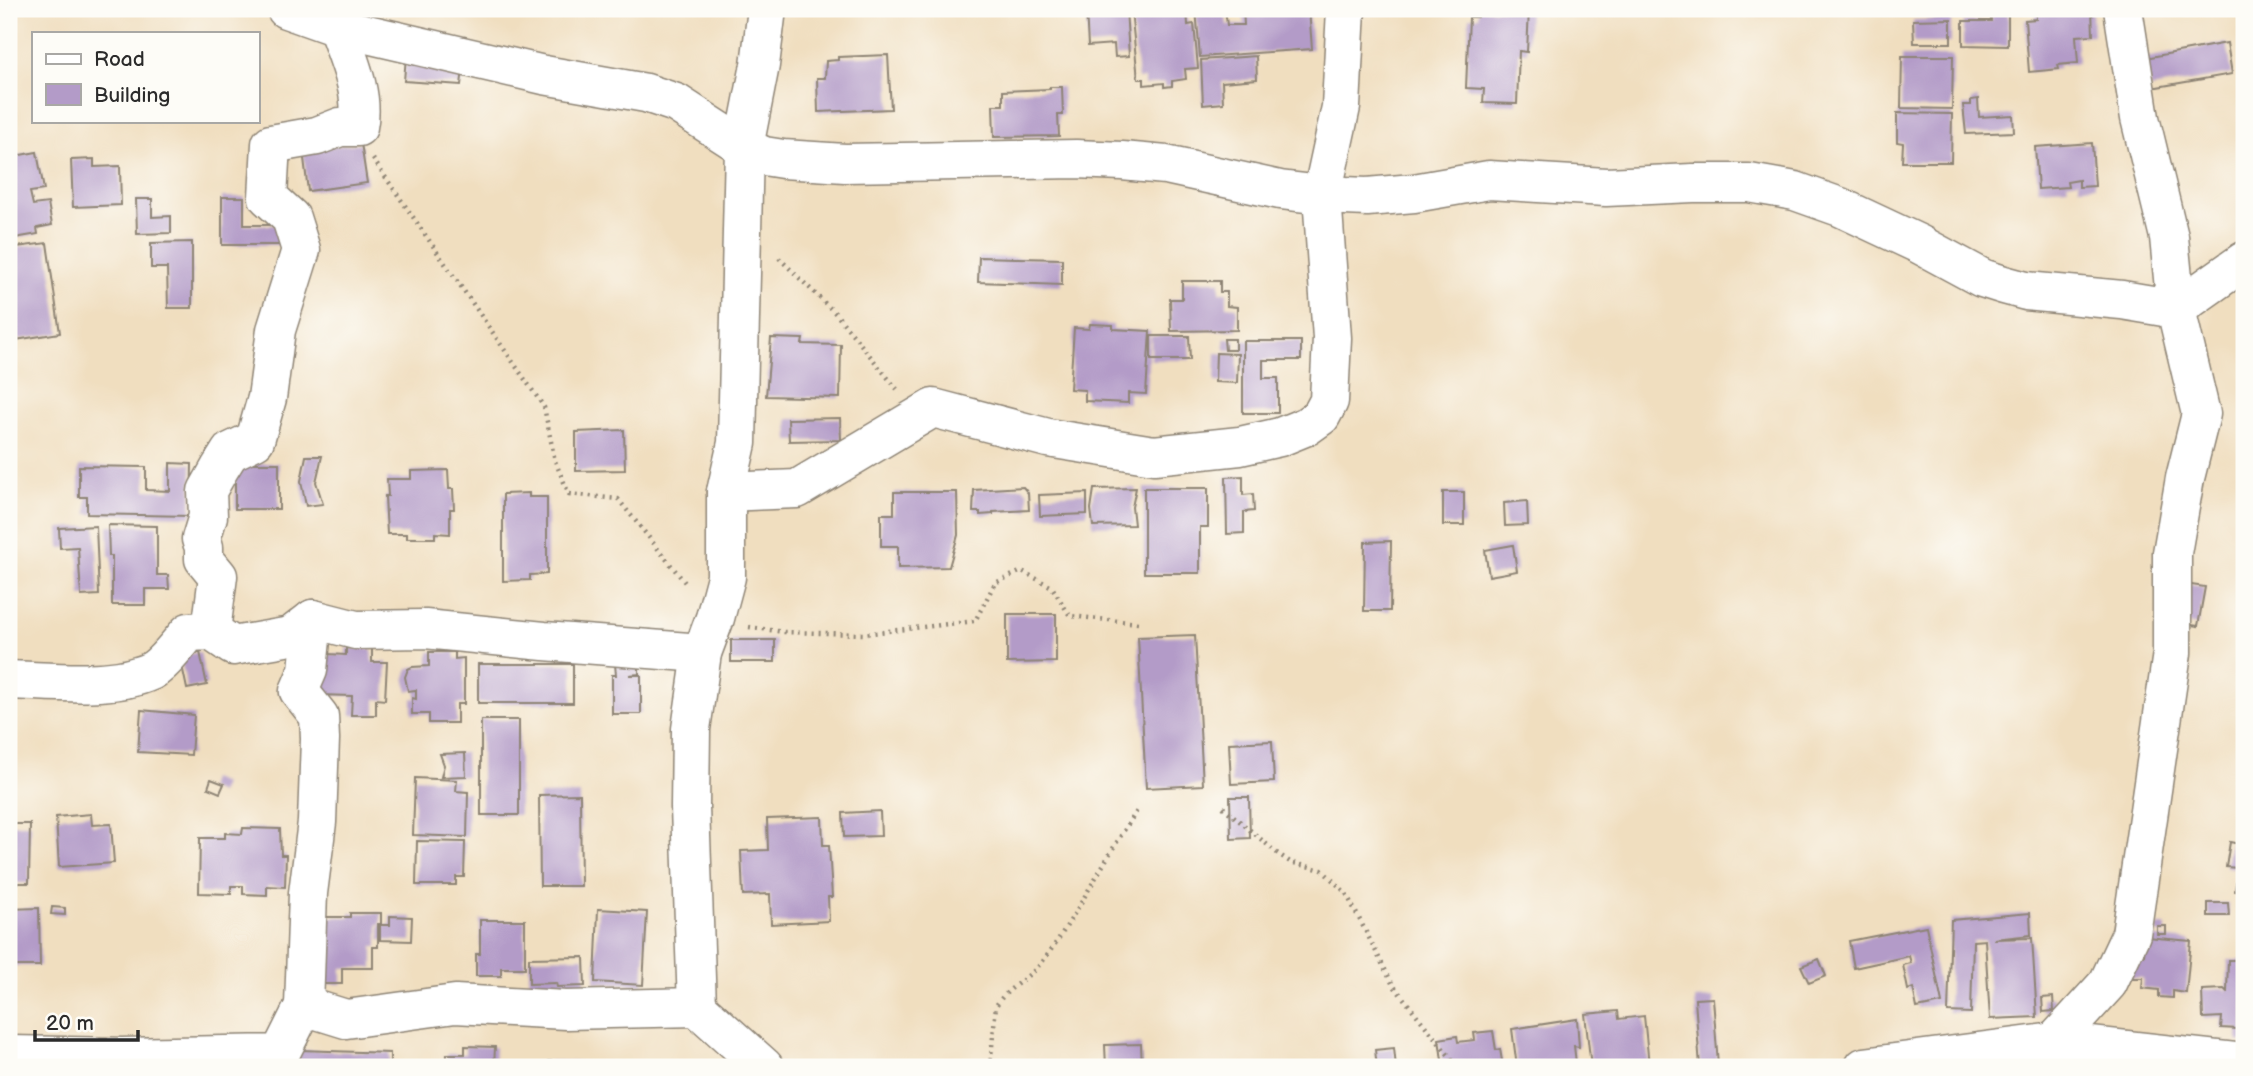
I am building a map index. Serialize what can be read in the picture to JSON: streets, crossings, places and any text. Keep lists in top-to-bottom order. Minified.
{"legend":["Road","Building"],"scale_bar":"20 m"}
